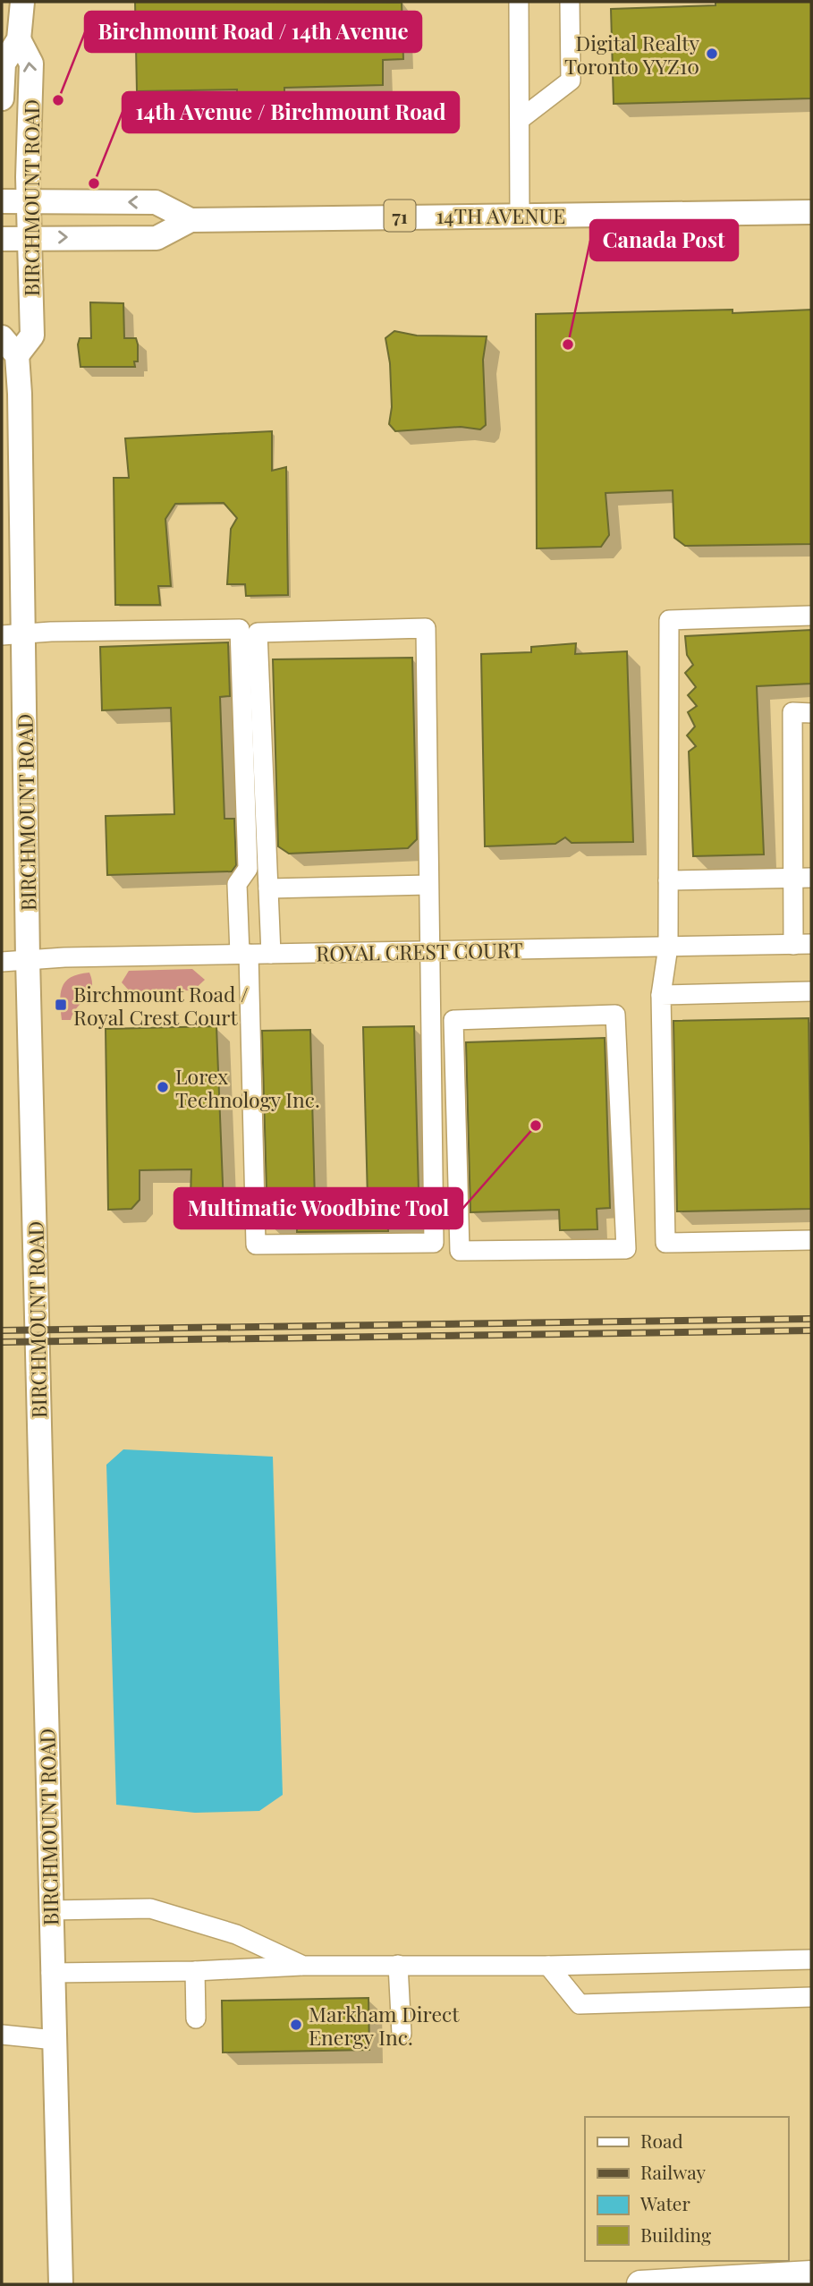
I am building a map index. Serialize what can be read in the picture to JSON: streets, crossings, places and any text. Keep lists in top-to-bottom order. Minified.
{"streets":{"main road":["BIRCHMOUNT ROAD","14TH AVENUE","71"],"street":["ROYAL CREST COURT"]},"crossings":[["BIRCHMOUNT ROAD","14TH AVENUE"],["BIRCHMOUNT ROAD","ROYAL CREST COURT"]],"places":{"other":["Digital Realty Toronto YYZ10","Birchmount Road / 14th Avenue","14th Avenue / Birchmount Road","Canada Post","Lorex Technology Inc.","Multimatic Woodbine Tool","Markham Direct Energy Inc."],"transit":["Birchmount Road / Royal Crest Court"]},"legend":["Road","Railway","Water","Building"]}
